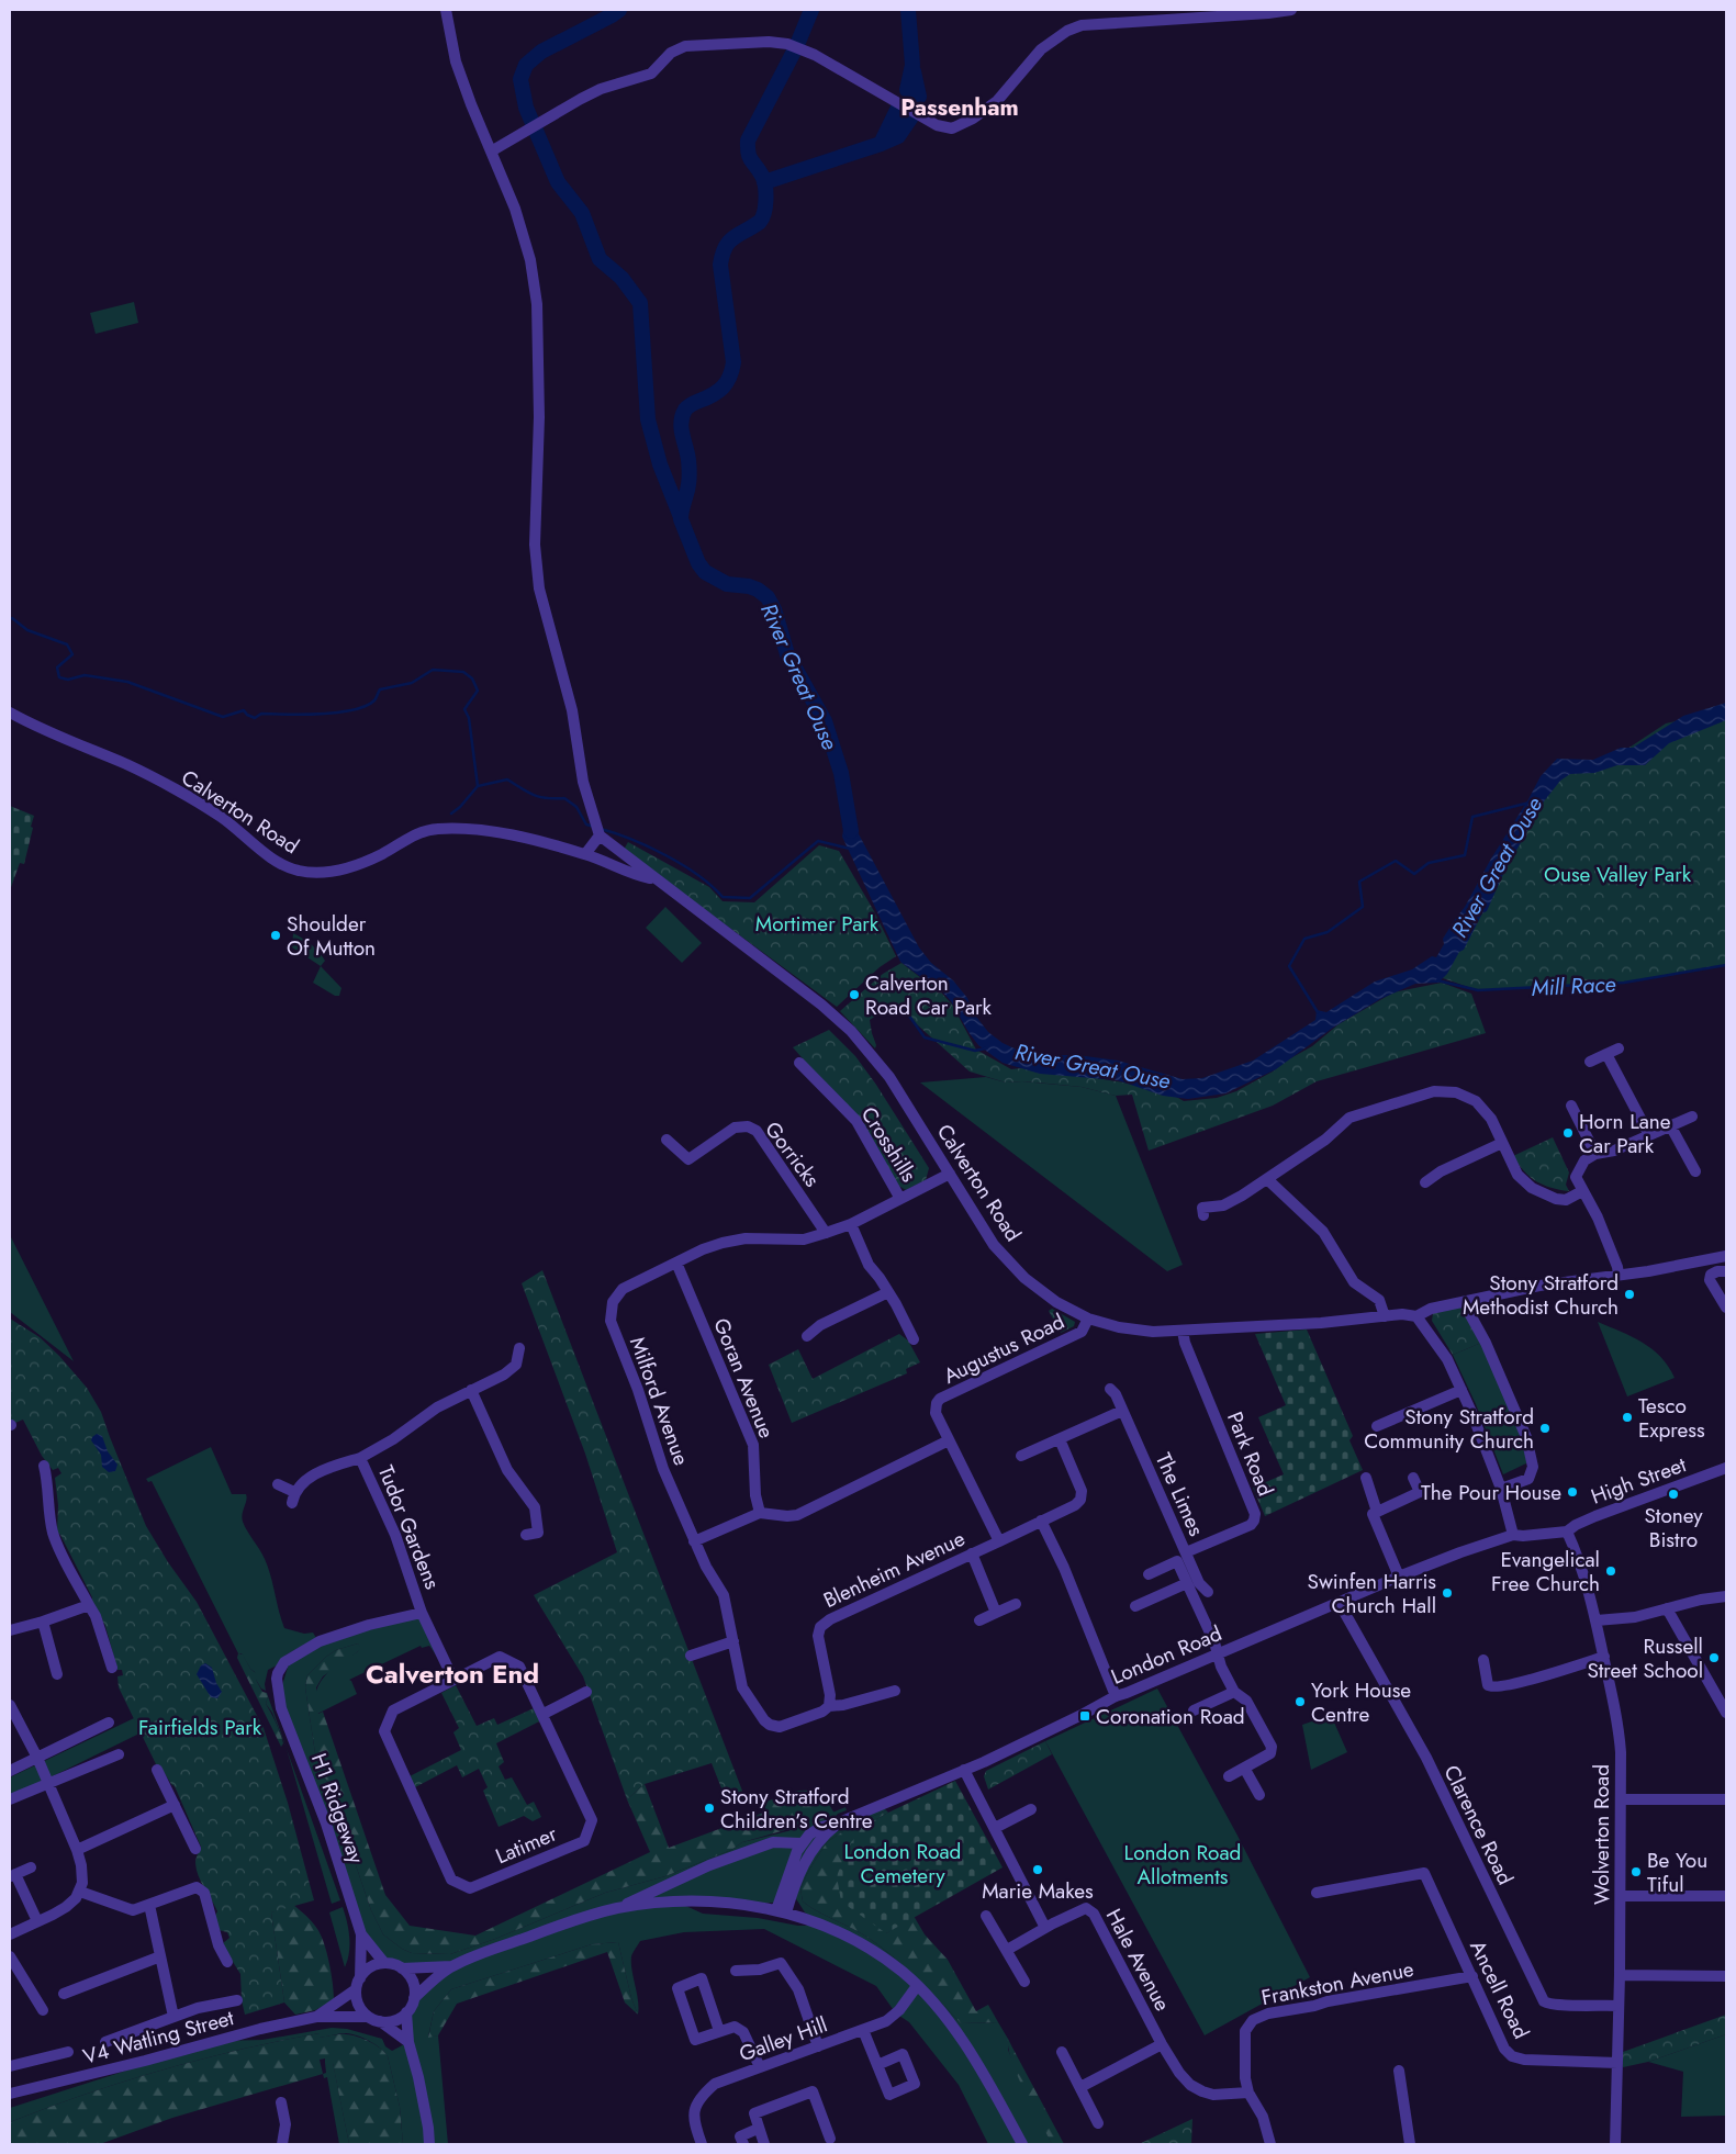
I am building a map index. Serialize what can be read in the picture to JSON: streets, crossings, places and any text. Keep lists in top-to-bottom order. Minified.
{"streets":{"street":["Calverton Road","Crosshills","Gorricks","Augustus Road","Goran Avenue","Milford Avenue","Park Road","High Street","The Limes","Tudor Gardens","Blenheim Avenue","London Road","H1 Ridgeway","Clarence Road","Wolverton Road","Latimer","Hale Avenue","Frankston Avenue","Ancell Road","V4 Watling Street","Galley Hill"]},"crossings":[["Calverton Road","Augustus Road"],["Calverton Road","Milford Avenue"],["Calverton Road","Park Road"],["Crosshills","Milford Avenue"],["Gorricks","Milford Avenue"],["Augustus Road","Blenheim Avenue"],["Goran Avenue","Milford Avenue"],["Milford Avenue","Blenheim Avenue"],["Park Road","The Limes"],["High Street","London Road"],["High Street","Wolverton Road"],["Tudor Gardens","H1 Ridgeway"],["Tudor Gardens","Latimer"],["London Road","Clarence Road"],["London Road","Wolverton Road"],["H1 Ridgeway","V4 Watling Street"],["Clarence Road","Wolverton Road"],["Wolverton Road","Ancell Road"],["Hale Avenue","Frankston Avenue"],["Frankston Avenue","Ancell Road"]],"districts":["Passenham","Calverton End"],"water":["River Great Ouse","Mill Race"],"parks":["Ouse Valley Park","Mortimer Park","Fairfields Park","London Road Cemetery","London Road Allotments"],"places":{"other":["Shoulder Of Mutton","Calverton Road Car Park","Horn Lane Car Park","Stony Stratford Methodist Church","Tesco Express","Stony Stratford Community Church","The Pour House","Stoney Bistro","Evangelical Free Church","Swinfen Harris Church Hall","Russell Street School","York House Centre","Stony Stratford Children’s Centre","Marie Makes","Be You Tiful"],"transit":["Coronation Road"]}}
